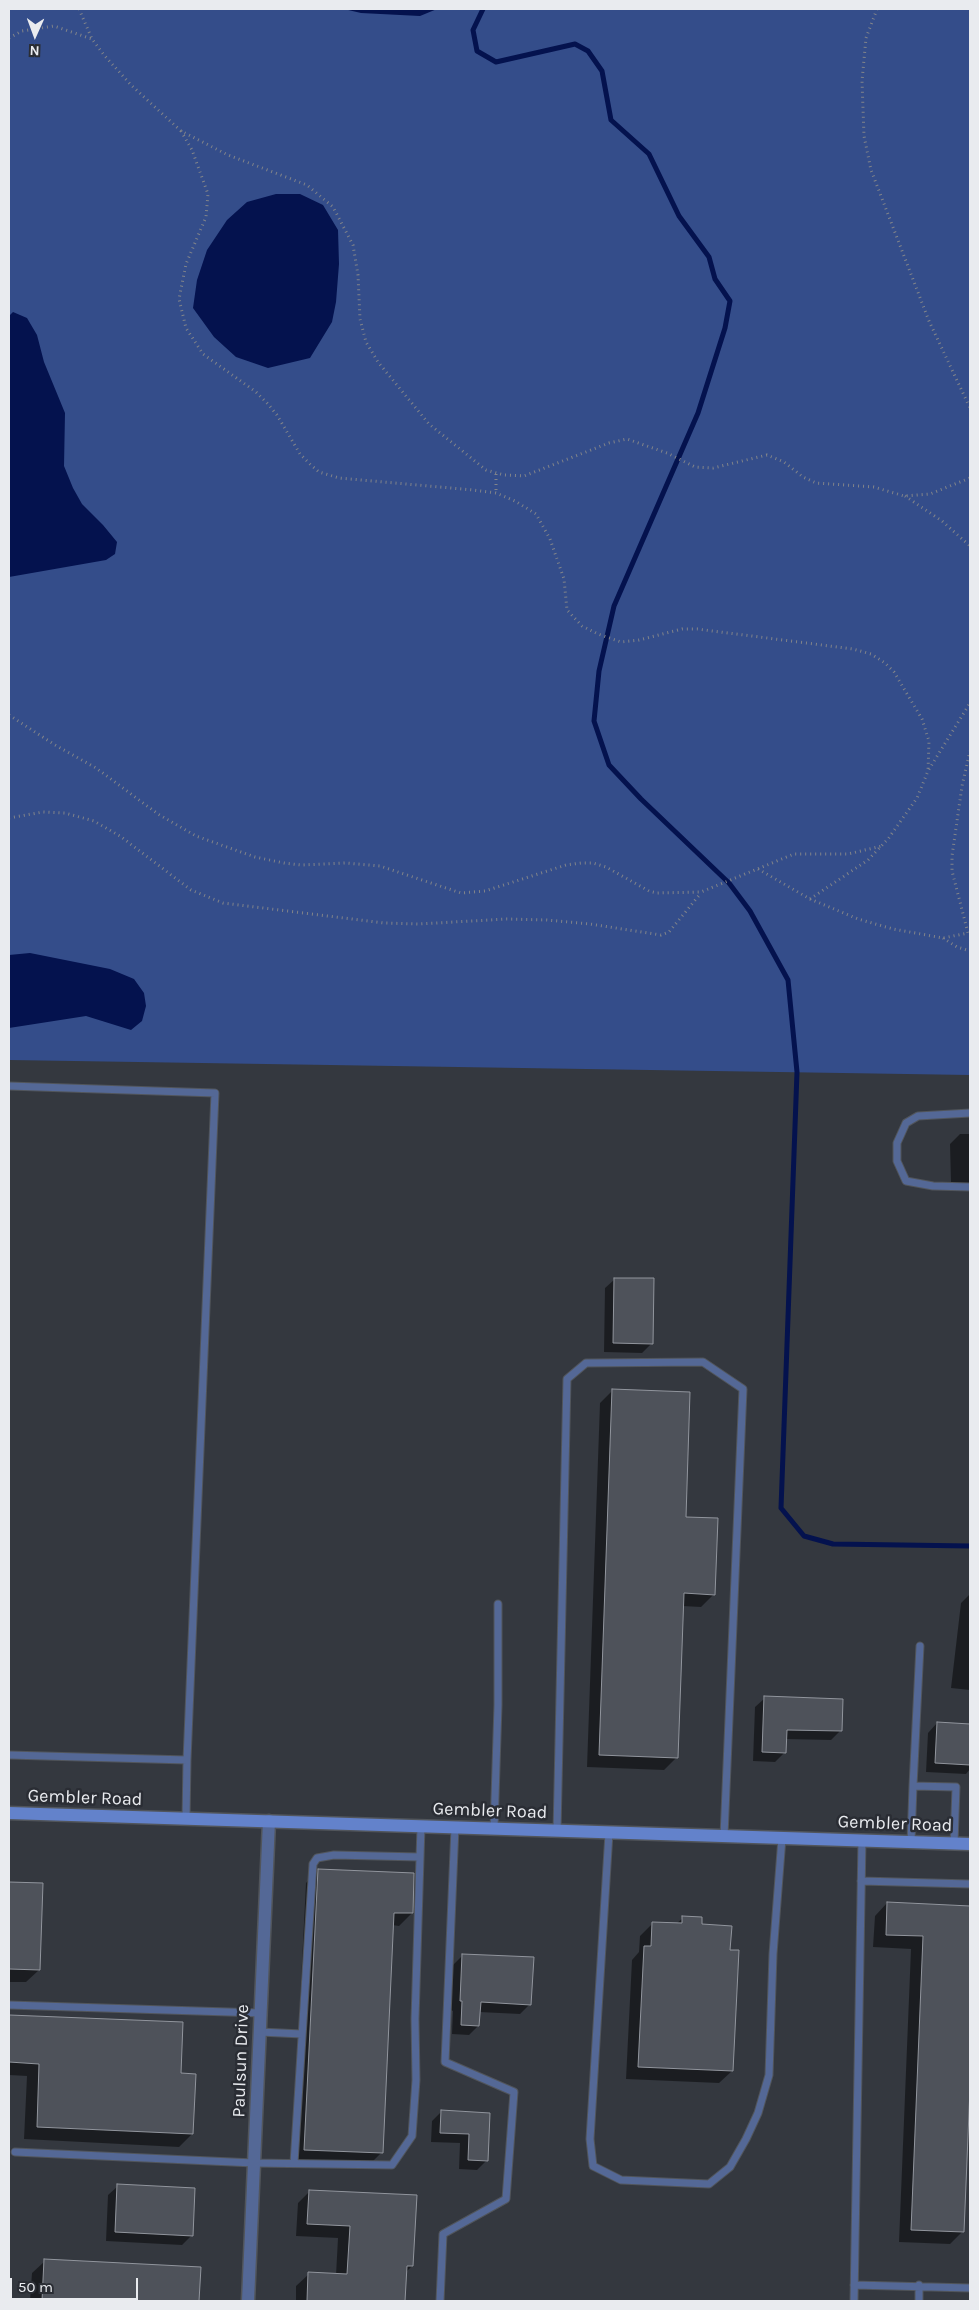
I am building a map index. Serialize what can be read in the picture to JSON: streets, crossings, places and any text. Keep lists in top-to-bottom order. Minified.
{"streets":{"main road":["Gembler Road"],"street":["Paulsun Drive"]},"crossings":[["Gembler Road","Paulsun Drive"]],"scale_bar":"50 m","north":"bottom"}
